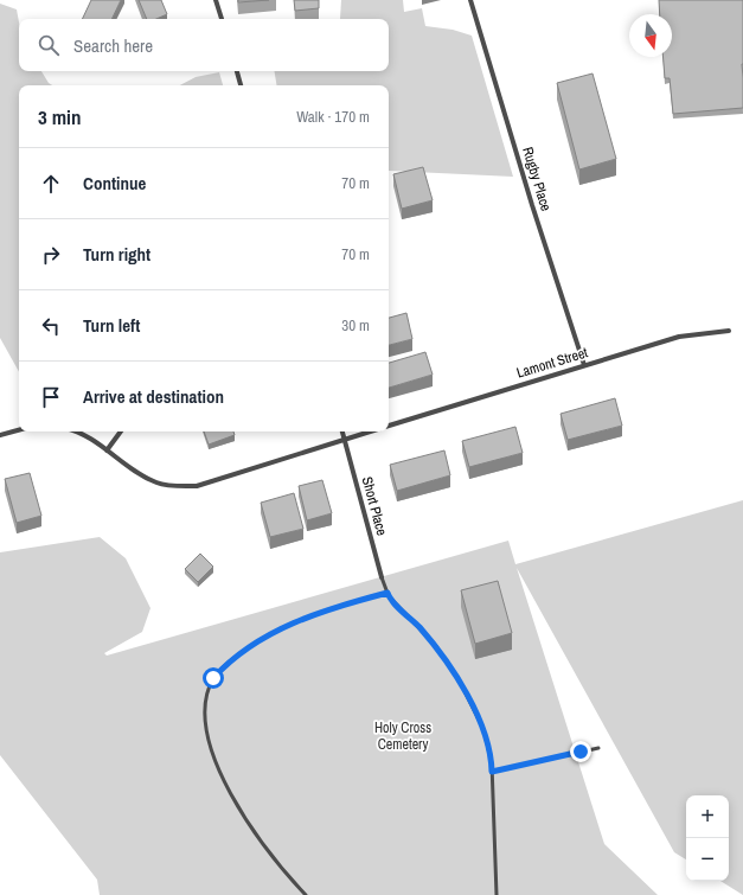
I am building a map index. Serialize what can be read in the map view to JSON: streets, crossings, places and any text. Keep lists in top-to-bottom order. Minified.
{"streets":{"street":["Rugby Place","Lamont Street","Short Place"]},"crossings":[["Rugby Place","Lamont Street"],["Lamont Street","Short Place"]],"parks":["Holy Cross Cemetery"],"north":"bottom","page":{"search":"Search here","heading":["3 min","Walk · 170 m"],"list":[["Continue","70 m"],["Turn right","70 m"],["Turn left","30 m"],"Arrive at destination"],"map_buttons":["+","−"]}}
